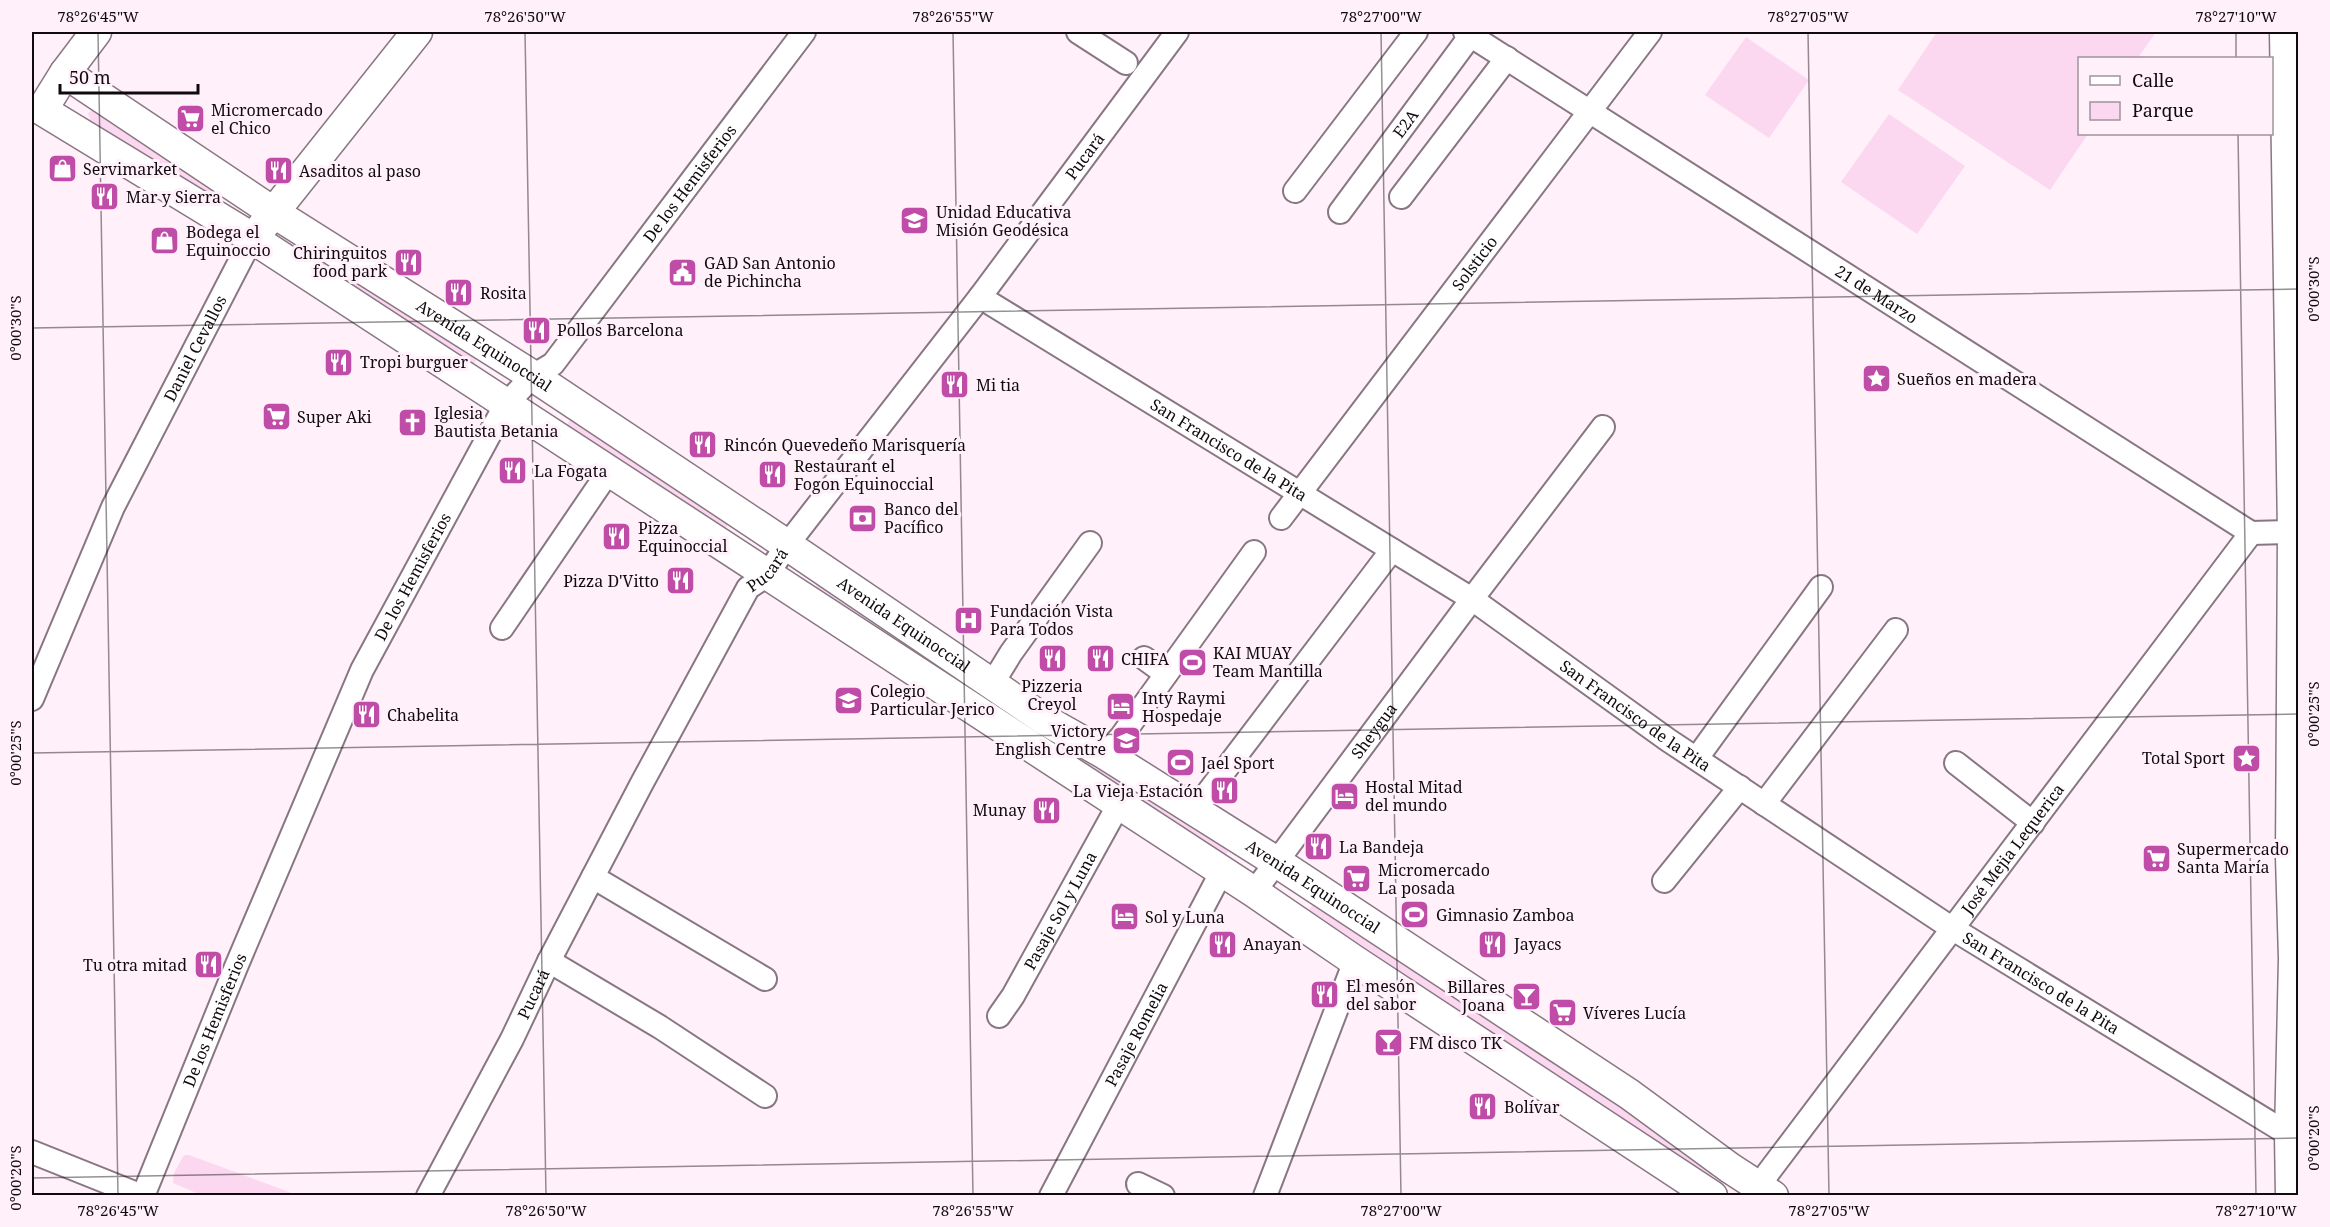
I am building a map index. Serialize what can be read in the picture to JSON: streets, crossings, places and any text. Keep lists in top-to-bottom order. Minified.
{"streets":{"main road":["Avenida Equinoccial","Daniel Cevallos"],"street":["E2A","Pucará","De los Hemisferios","Solsticio","21 de Marzo","San Francisco de la Pita","Sheygua","José Mejia Lequerica","Pasaje Sol y Luna","Pasaje Romelia"]},"crossings":[["E2A","21 de Marzo"],["Pucará","Avenida Equinoccial"],["Pucará","San Francisco de la Pita"],["De los Hemisferios","Avenida Equinoccial"],["Solsticio","21 de Marzo"],["Solsticio","San Francisco de la Pita"],["21 de Marzo","José Mejia Lequerica"],["Avenida Equinoccial","Daniel Cevallos"],["Avenida Equinoccial","Sheygua"],["Avenida Equinoccial","José Mejia Lequerica"],["Avenida Equinoccial","Pasaje Sol y Luna"],["Avenida Equinoccial","Pasaje Romelia"],["San Francisco de la Pita","Sheygua"],["San Francisco de la Pita","José Mejia Lequerica"]],"places":{"supermarket":["Micromercado el Chico","Super Aki","Supermercado Santa María","Micromercado La posada","Víveres Lucía"],"shop":["Servimarket","Bodega el Equinoccio"],"restaurant":["Asaditos al paso","Mar y Sierra","Chiringuitos food park","Rosita","Pollos Barcelona","Tropi burguer","Mi tia","Rincón Quevedeño Marisquería","La Fogata","Restaurant el Fogon Equinoccial","Pizza Equinoccial","Pizza D'Vitto","Pizzeria Creyol","CHIFA","Chabelita","La Vieja Estación","Munay","La Bandeja","Anayan","Jayacs","Tu otra mitad","El mesón del sabor","Bolívar"],"school or university":["Unidad Educativa Misión Geodésica","Colegio Particular Jerico","Victory English Centre"],"public building":["GAD San Antonio de Pichincha"],"place":["Sueños en madera","Total Sport"],"church":["Iglesia Bautista Betania"],"bank":["Banco del Pacífico"],"hospital":["Fundación Vista Para Todos"],"sports":["KAI MUAY Team Mantilla","Jael Sport","Gimnasio Zamboa"],"hotel":["Inty Raymi Hospedaje","Hostal Mitad del mundo","Sol y Luna"],"bar":["Billares Joana","FM disco TK"]},"legend":["Calle","Parque"],"scale_bar":"50 m","coordinates":["78°26'45\"W","78°26'50\"W","78°26'55\"W","78°27'00\"W","78°27'05\"W","78°27'10\"W","0°00'30\"S","0°00'25\"S","0°00'20\"S"]}
